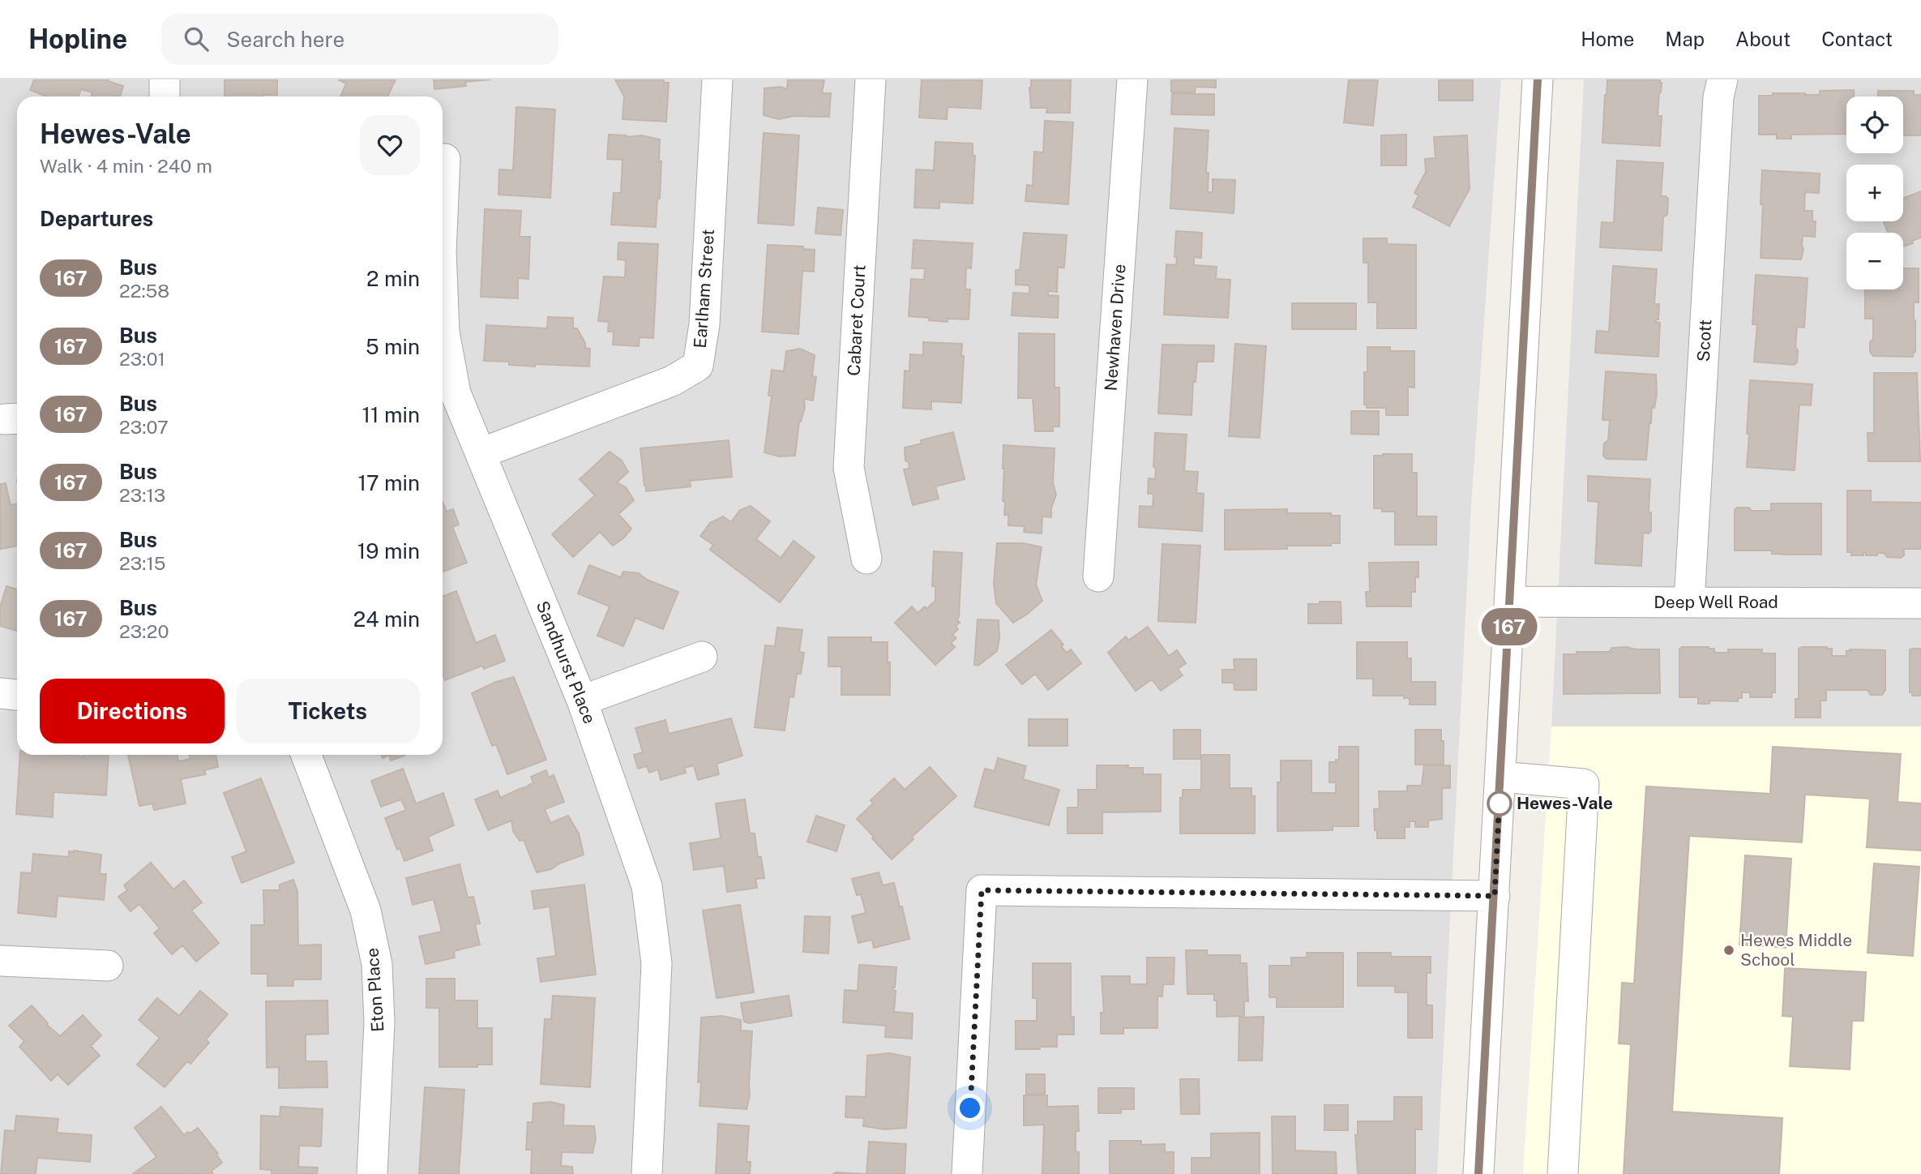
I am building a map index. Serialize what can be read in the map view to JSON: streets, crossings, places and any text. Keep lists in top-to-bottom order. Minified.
{"streets":{"street":["Earlham Street","Cabaret Court","Newhaven Drive","Scott","Deep Well Road","Sandhurst Place","Eton Place"]},"crossings":[["Earlham Street","Sandhurst Place"],["Scott","Deep Well Road"]],"places":["Hewes-Vale","Hewes Middle School"],"lines":["bus line 167"],"page":{"header":"Hopline","search":"Search here","nav":["Home","Map","About","Contact"],"on_map":"167","map_buttons":["+","−"],"heading":[["Hewes-Vale","Walk · 4 min · 240 m"],"Departures"],"list":[{"mark":"167","name":"Bus","note":"22:58","value":"2 min"},{"mark":"167","name":"Bus","note":"23:01","value":"5 min"},{"mark":"167","name":"Bus","note":"23:07","value":"11 min"},{"mark":"167","name":"Bus","note":"23:13","value":"17 min"},{"mark":"167","name":"Bus","note":"23:15","value":"19 min"},{"mark":"167","name":"Bus","note":"23:20","value":"24 min"}],"buttons":["Directions","Tickets"]}}
